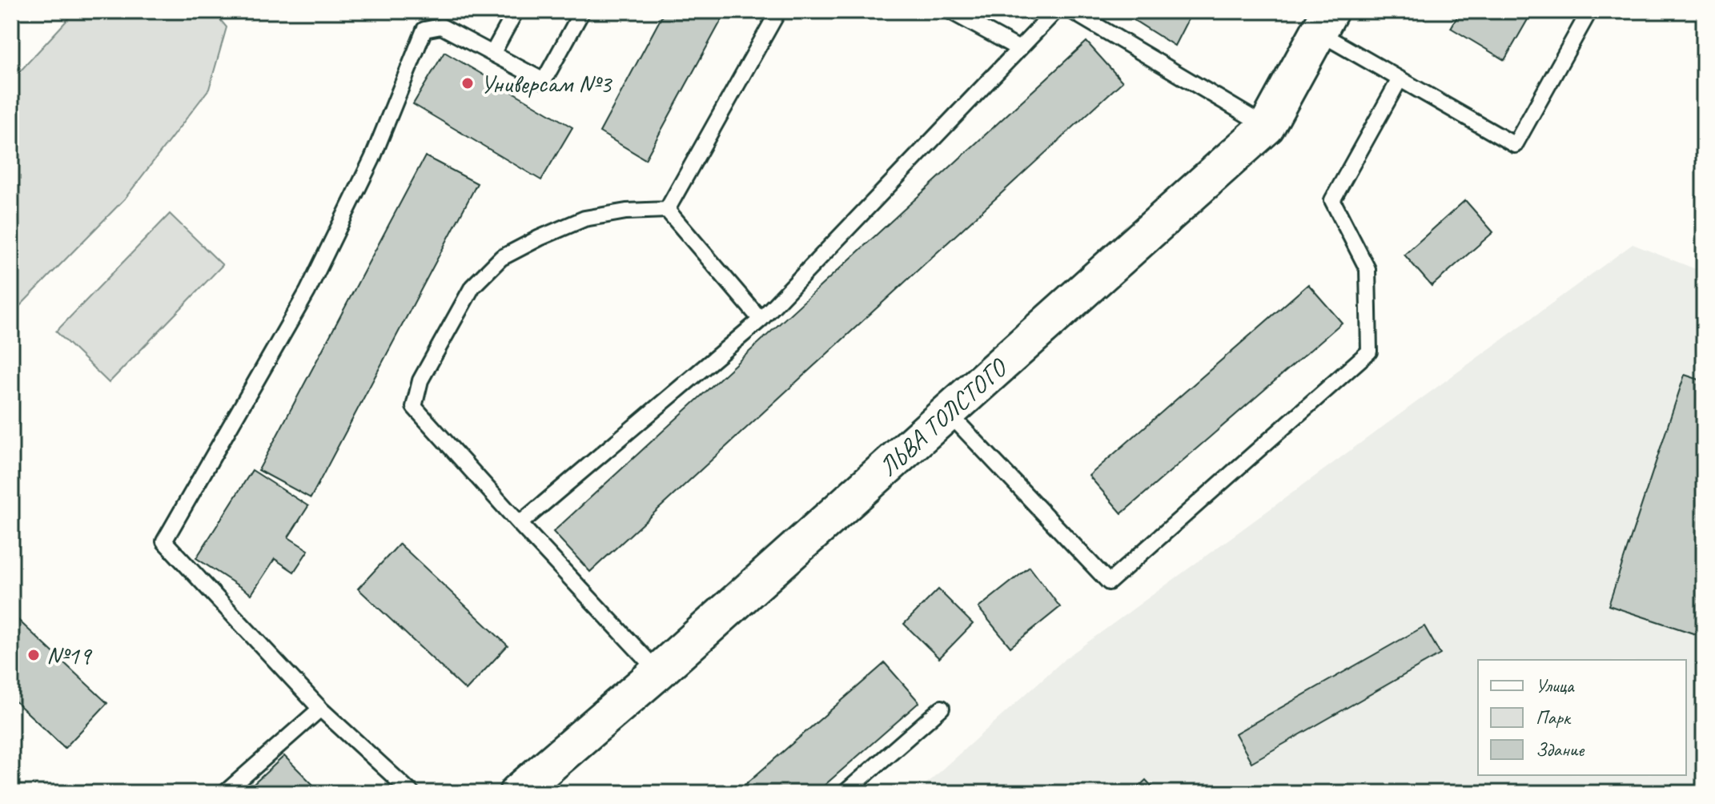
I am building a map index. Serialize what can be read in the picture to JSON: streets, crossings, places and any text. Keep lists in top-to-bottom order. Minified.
{"streets":{"street":["ЛЬВА ТОЛСТОГО"]},"places":["Универсам №3","№19"],"legend":["Улица","Парк","Здание"]}
